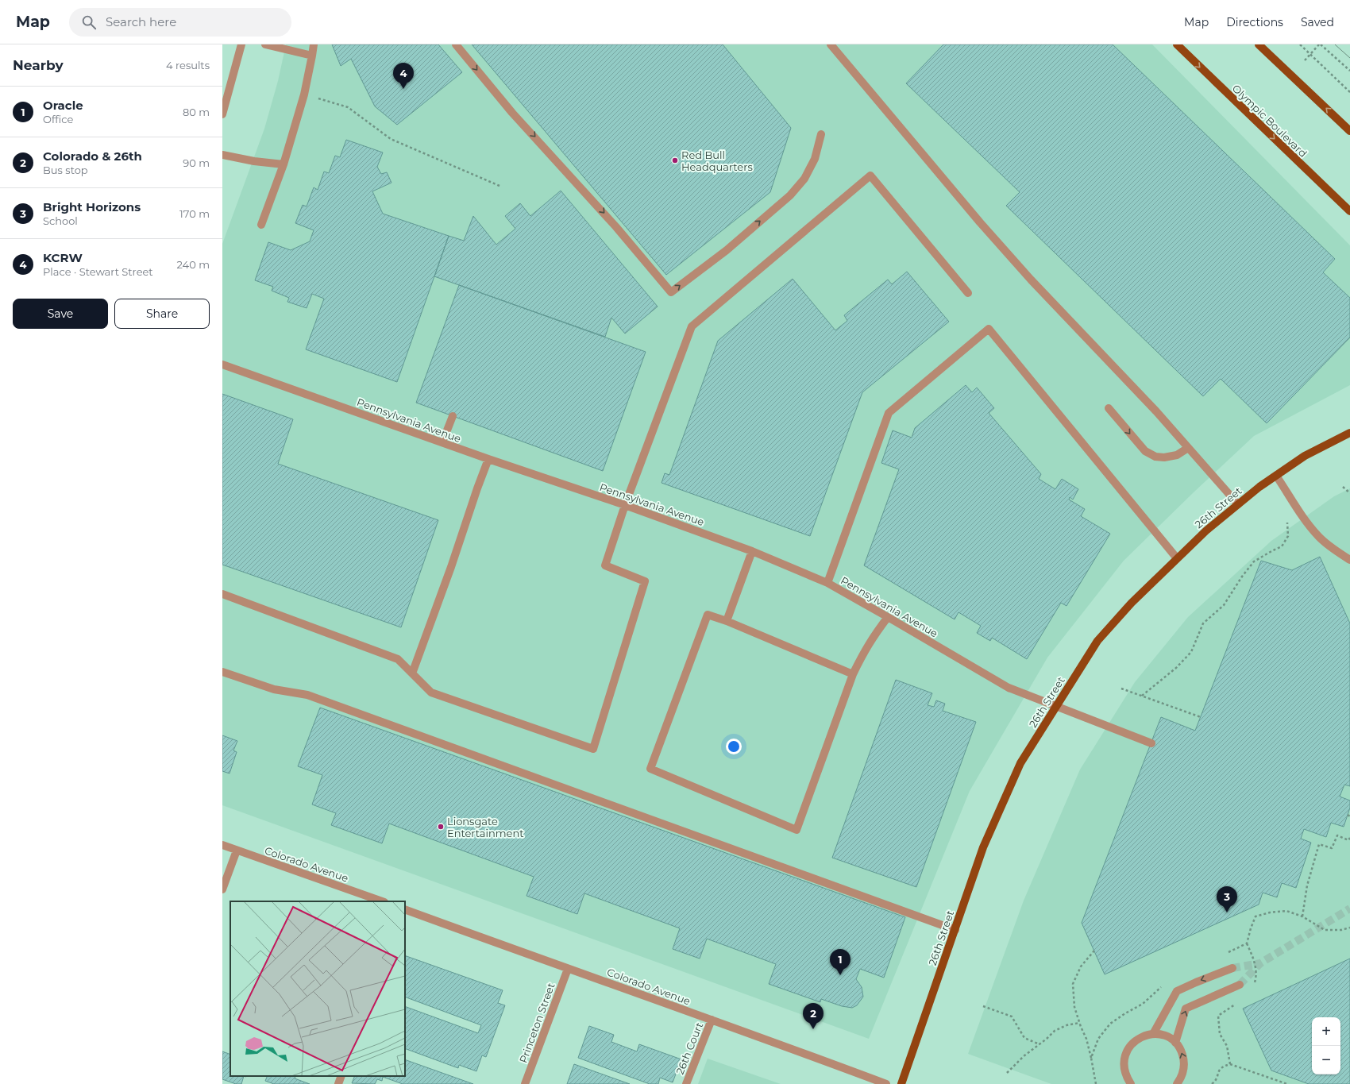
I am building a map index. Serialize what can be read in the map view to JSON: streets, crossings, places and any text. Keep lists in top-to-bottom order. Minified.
{"streets":{"main road":["Olympic Boulevard","26th Street"],"street":["Pennsylvania Avenue","Colorado Avenue","Princeton Street","26th Court"]},"crossings":[["Pennsylvania Avenue","26th Street"],["Colorado Avenue","Princeton Street"],["Colorado Avenue","26th Court"]],"places":["Red Bull Headquarters","Lionsgate Entertainment"],"page":{"header":"Map","search":"Search here","nav":["Map","Directions","Saved"],"heading":["Nearby","4 results"],"pins":["4","3","1","2"],"list":[{"mark":"1","name":"Oracle","note":"Office","value":"80 m"},{"mark":"2","name":"Colorado & 26th","note":"Bus stop","value":"90 m"},{"mark":"3","name":"Bright Horizons","note":"School","value":"170 m"},{"mark":"4","name":"KCRW","note":"Place · Stewart Street","value":"240 m"}],"buttons":["Save","Share"],"map_buttons":["+","−"]}}
